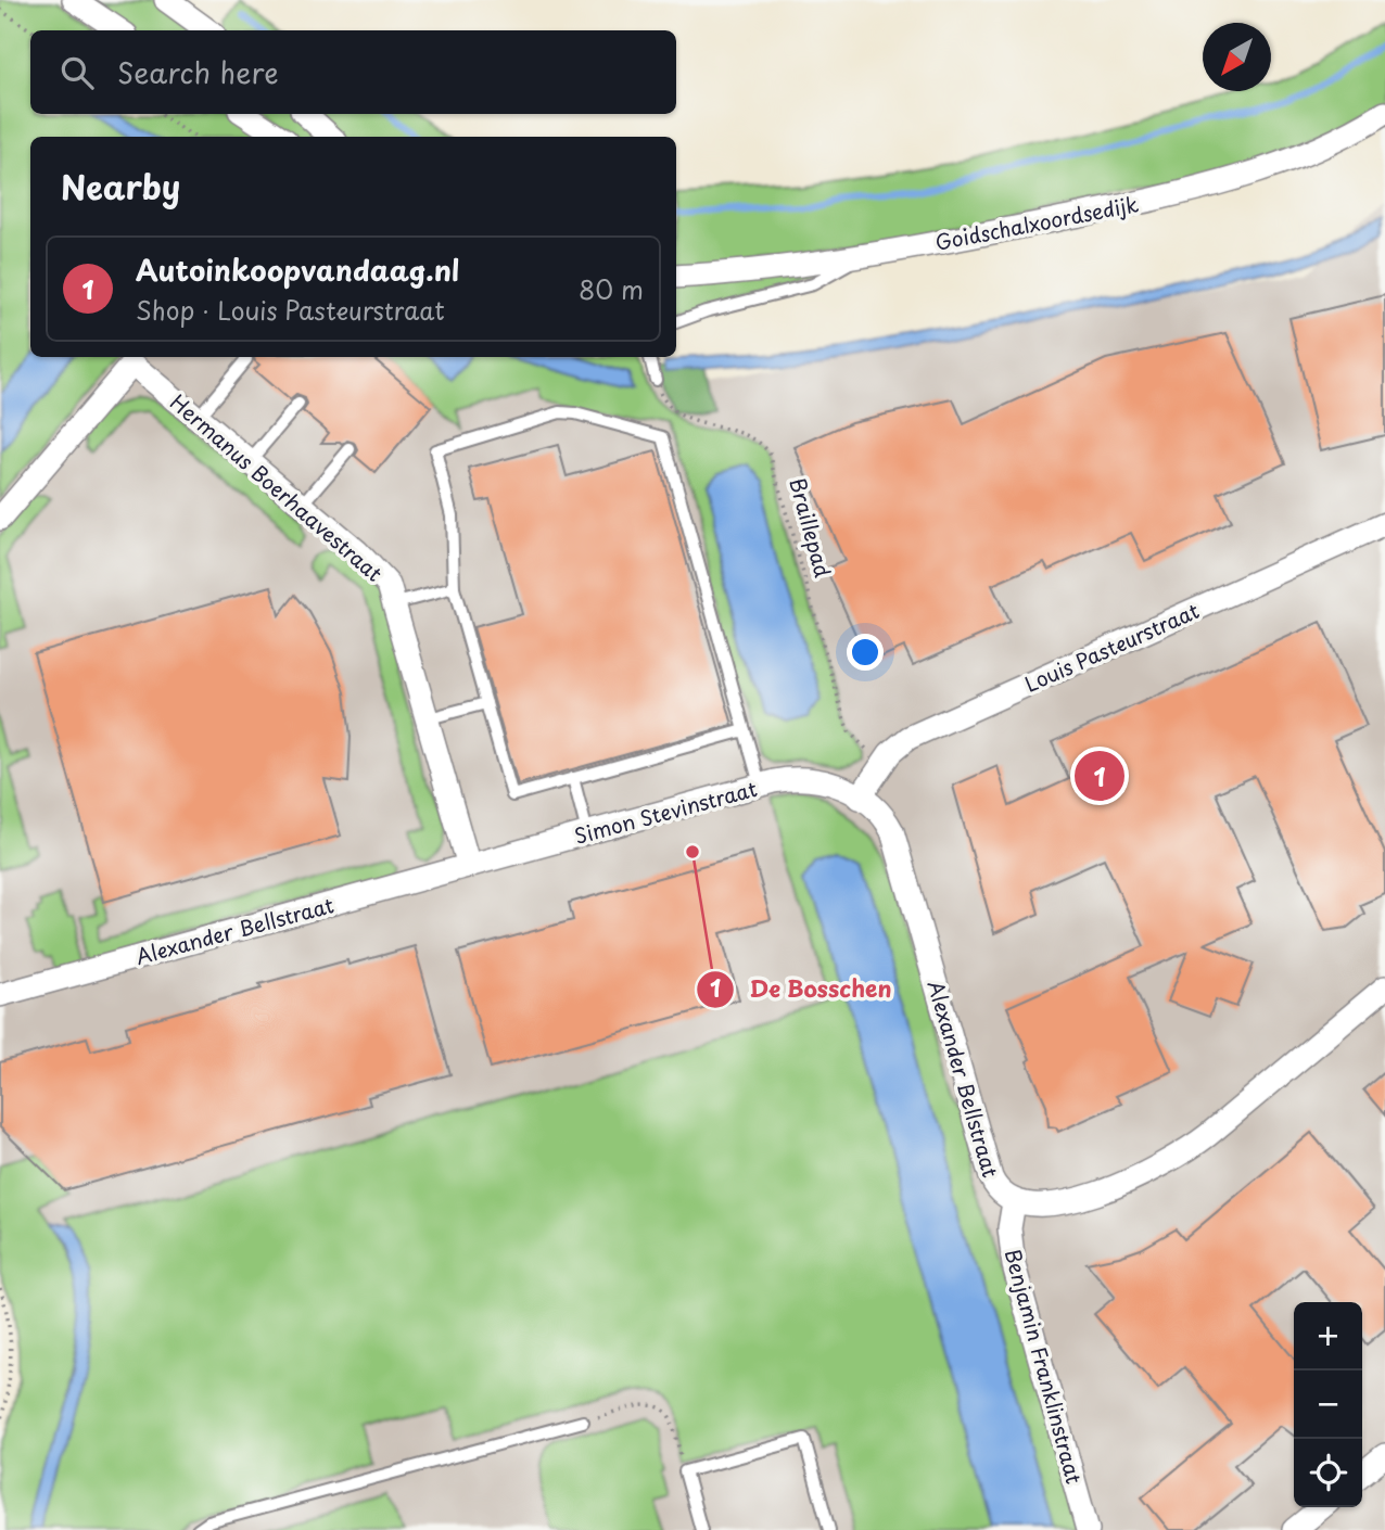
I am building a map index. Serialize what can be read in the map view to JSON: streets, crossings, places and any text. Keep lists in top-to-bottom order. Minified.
{"streets":{"street":["Goidschalxoordsedijk","Hermanus Boerhaavestraat","Louis Pasteurstraat","Simon Stevinstraat","Alexander Bellstraat","Benjamin Franklinstraat"],"path":["Braillepad"]},"crossings":[["Hermanus Boerhaavestraat","Simon Stevinstraat"],["Hermanus Boerhaavestraat","Alexander Bellstraat"],["Braillepad","Louis Pasteurstraat"],["Louis Pasteurstraat","Simon Stevinstraat"],["Louis Pasteurstraat","Alexander Bellstraat"],["Simon Stevinstraat","Alexander Bellstraat"],["Alexander Bellstraat","Benjamin Franklinstraat"]],"places":["De Bosschen"],"north":"bottom left","page":{"search":"Search here","heading":"Nearby","list":[{"mark":"1","name":"Autoinkoopvandaag.nl","note":"Shop · Louis Pasteurstraat","value":"80 m"}],"pins":"1","map_buttons":["+","−"]}}
